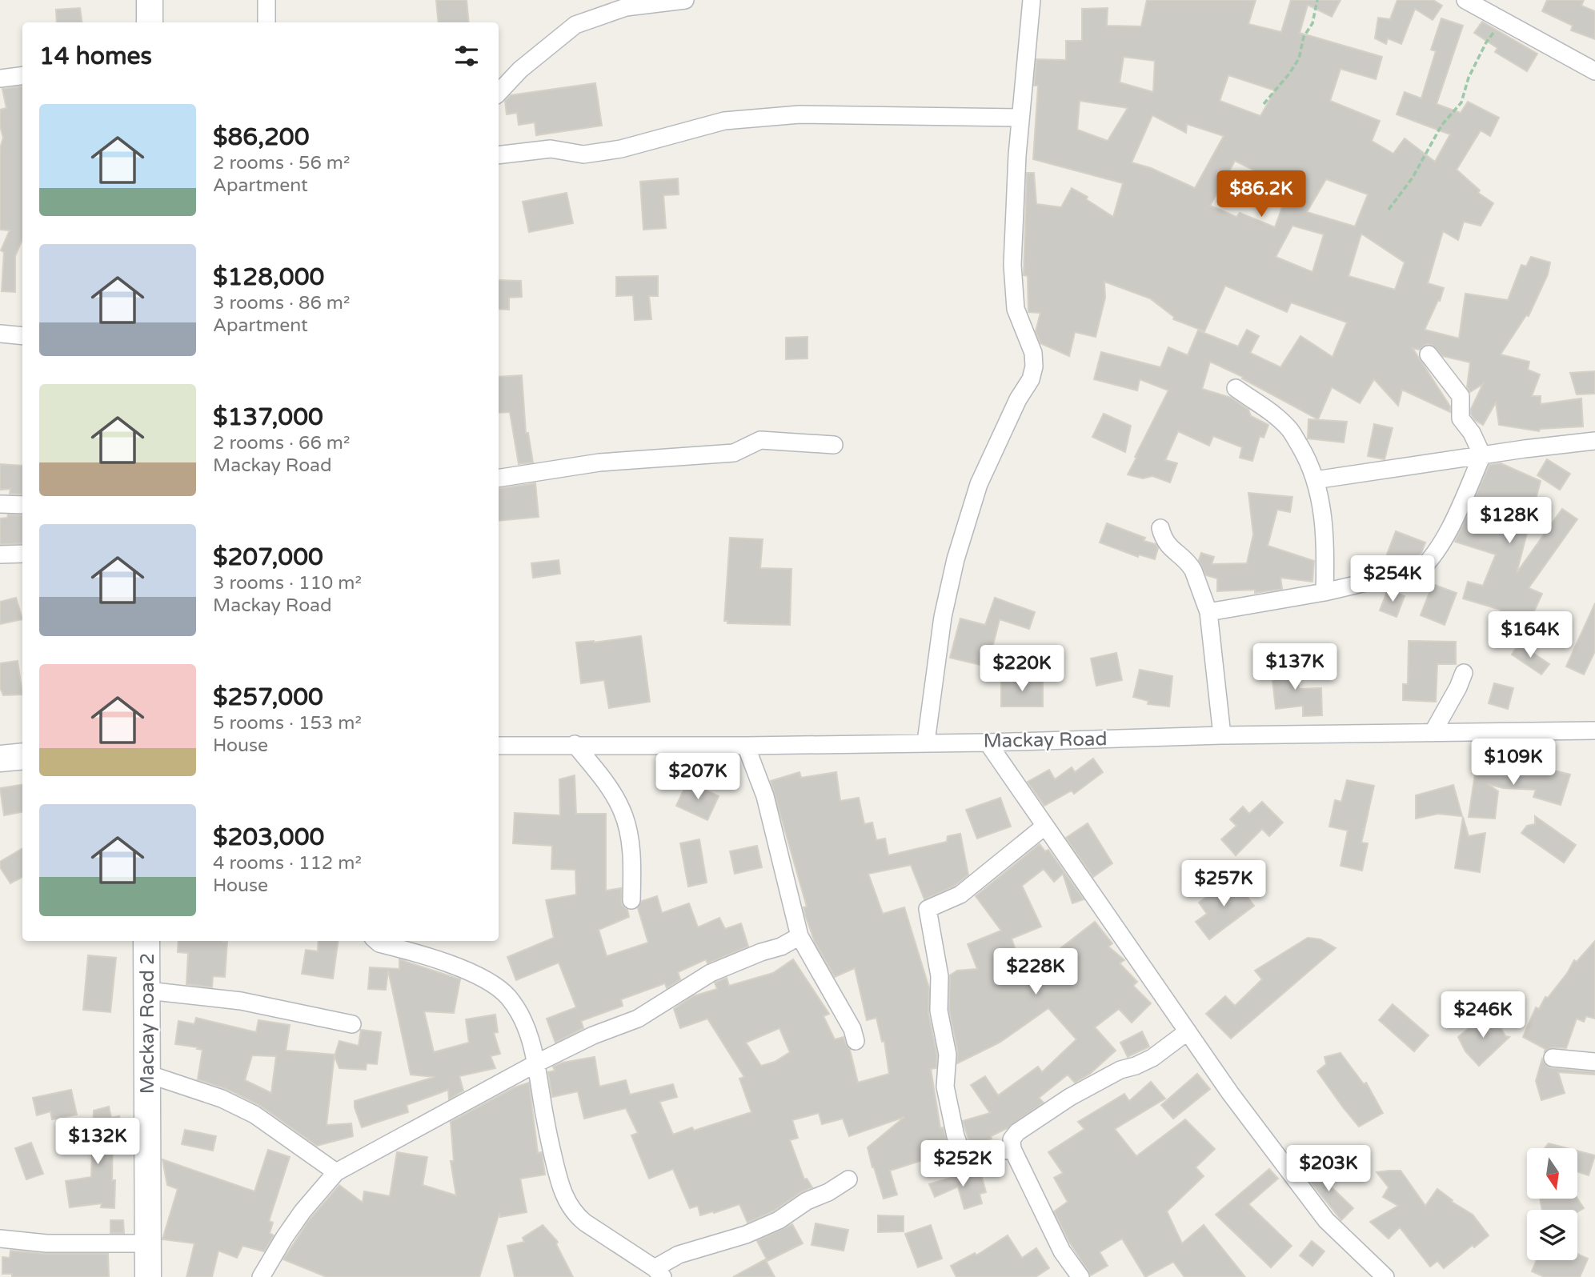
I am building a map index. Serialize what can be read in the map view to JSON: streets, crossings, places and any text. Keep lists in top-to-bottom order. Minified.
{"streets":{"street":["Mackay Road","Mackay Road 2"]},"north":"bottom","page":{"heading":"14 homes","list":[{"name":"$86,200","note":"2 rooms · 56 m² · Apartment"},{"name":"$128,000","note":"3 rooms · 86 m² · Apartment"},{"name":"$137,000","note":"2 rooms · 66 m² · Mackay Road"},{"name":"$207,000","note":"3 rooms · 110 m² · Mackay Road"},{"name":"$257,000","note":"5 rooms · 153 m² · House"},{"name":"$203,000","note":"4 rooms · 112 m² · House"}],"price":["$86.2K","$128K","$254K","$164K","$137K","$220K","$109K","$207K","$257K","$228K","$246K","$132K","$252K","$203K"]}}
